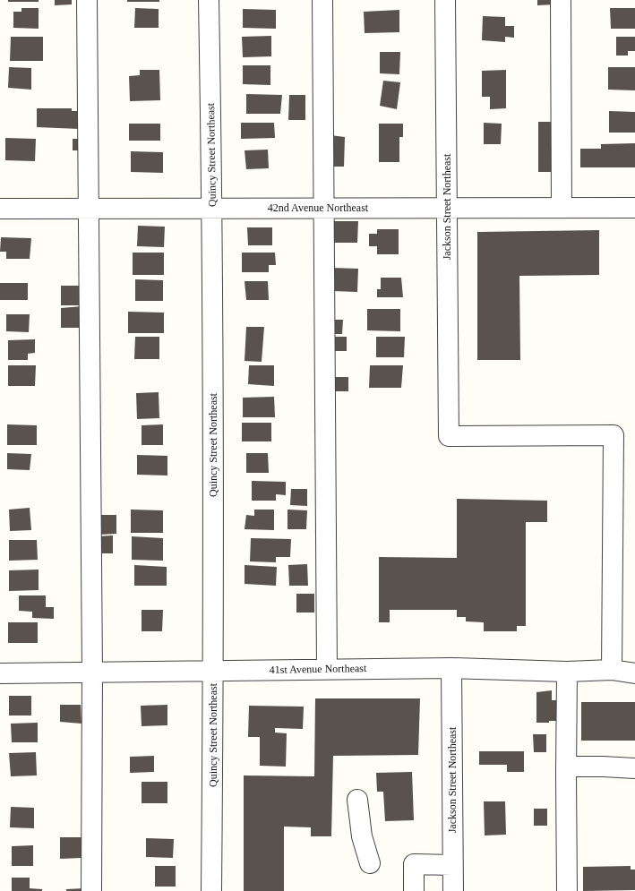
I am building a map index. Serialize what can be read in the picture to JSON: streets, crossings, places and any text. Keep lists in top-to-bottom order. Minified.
{"streets":{"street":["Quincy Street Northeast","Jackson Street Northeast","42nd Avenue Northeast","41st Avenue Northeast"]},"crossings":[["Quincy Street Northeast","42nd Avenue Northeast"],["Quincy Street Northeast","41st Avenue Northeast"],["Jackson Street Northeast","42nd Avenue Northeast"],["Jackson Street Northeast","41st Avenue Northeast"]]}
